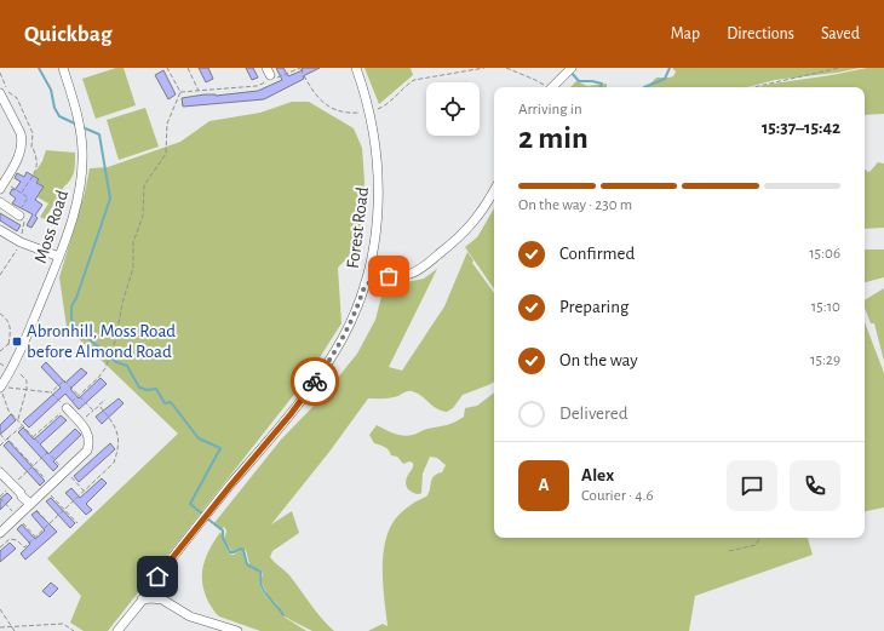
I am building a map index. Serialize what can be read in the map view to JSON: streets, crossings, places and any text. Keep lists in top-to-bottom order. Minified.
{"streets":{"street":["Moss Road","Forest Road"]},"places":{"transit":["Abronhill, Moss Road before Almond Road"]},"page":{"header":"Quickbag","nav":["Map","Directions","Saved"],"heading":["2 min","Arriving in","15:37–15:42"],"panel":["Alex","Courier · 4.6"],"bar":"On the way · 230 m","list":[["Confirmed","15:06"],["Preparing","15:10"],["On the way","15:29"],"Delivered"],"round":"A"}}
